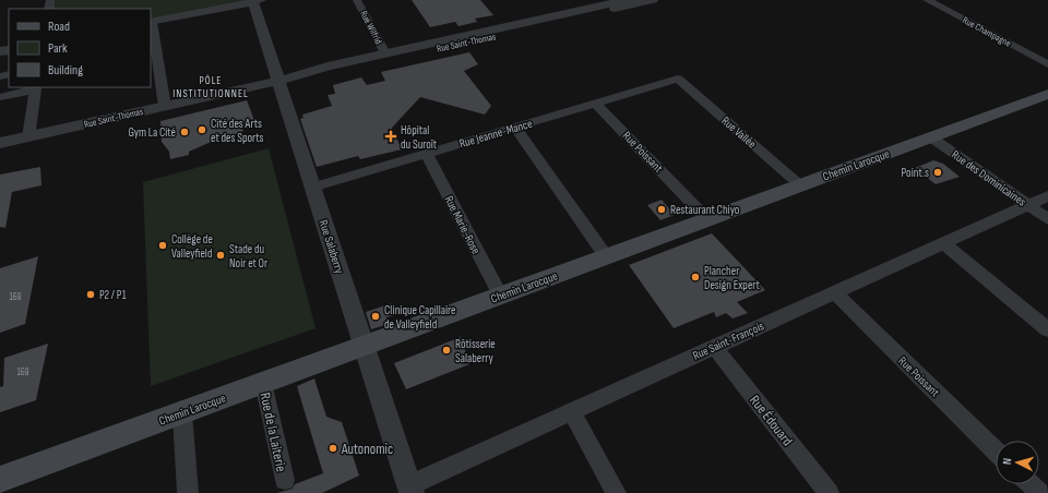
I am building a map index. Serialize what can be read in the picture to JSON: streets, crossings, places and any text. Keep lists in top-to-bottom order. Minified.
{"streets":{"main road":["Chemin Larocque"],"street":["Rue Wilfrid","Rue Champagne","Rue Saint-Thomas","Rue Vallée","Rue Jeanne-Mance","Rue Poissant","Rue des Dominicaines","Rue Marie-Rose","Rue Salaberry","Rue Saint-François","Rue Édouard","Rue de la Laiterie"]},"crossings":[["Rue Wilfrid","Rue Saint-Thomas"],["Rue Saint-Thomas","Rue Salaberry"],["Rue Vallée","Rue Jeanne-Mance"],["Rue Vallée","Chemin Larocque"],["Rue Jeanne-Mance","Rue Poissant"],["Rue Jeanne-Mance","Rue Marie-Rose"],["Rue Jeanne-Mance","Rue Salaberry"],["Rue Poissant","Chemin Larocque"],["Rue Poissant","Rue Saint-François"],["Chemin Larocque","Rue des Dominicaines"],["Chemin Larocque","Rue Marie-Rose"],["Chemin Larocque","Rue Salaberry"],["Chemin Larocque","Rue de la Laiterie"],["Rue des Dominicaines","Rue Saint-François"],["Rue Salaberry","Rue Saint-François"],["Rue Saint-François","Rue Édouard"]],"districts":["PÔLE INSTITUTIONNEL"],"places":{"other":["Cité des Arts et des Sports","Gym La Cité","Point.s","Restaurant Chiyo","Collège de Valleyfield","Stade du Noir et Or","Plancher Design Expert","P2 / P1","Clinique Capillaire de Valleyfield","Rôtisserie Salaberry","Autonomic"],"health":["Hôpital du Suroît"]},"house_numbers":["169","169"],"legend":["Road","Park","Building"],"north":"left"}
